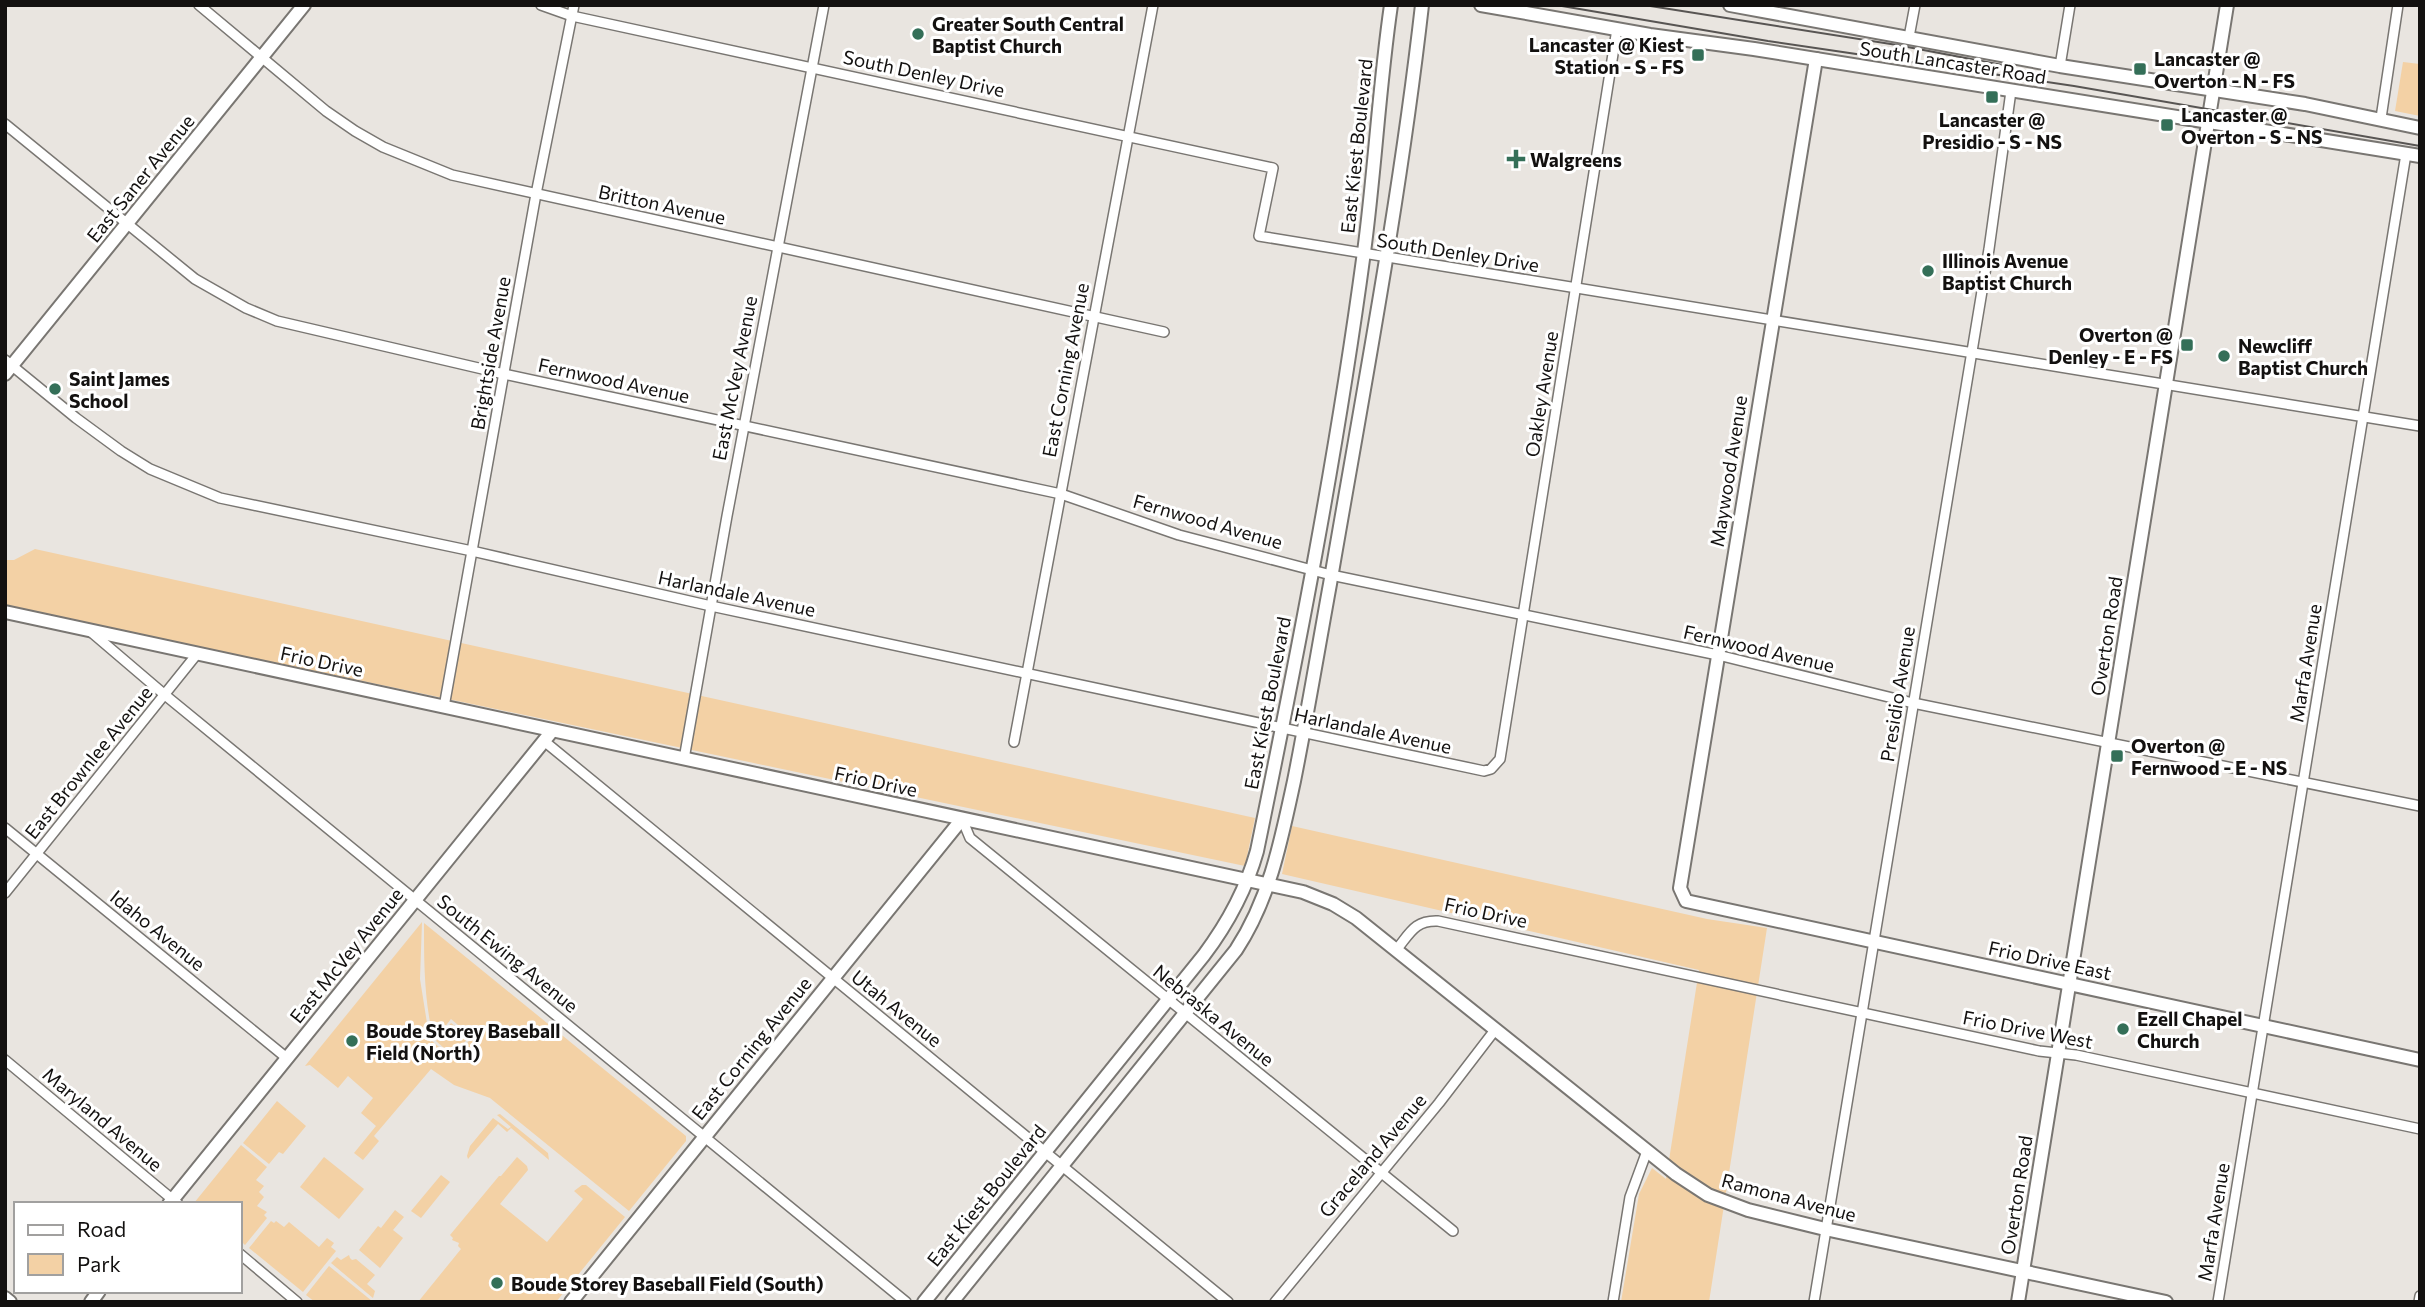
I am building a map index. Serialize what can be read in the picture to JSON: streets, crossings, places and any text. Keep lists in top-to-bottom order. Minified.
{"streets":{"street":["South Lancaster Road","South Denley Drive","East Kiest Boulevard","East Saner Avenue","Britton Avenue","Brightside Avenue","East Corning Avenue","East McVey Avenue","Fernwood Avenue","Oakley Avenue","Maywood Avenue","Harlandale Avenue","Overton Road","Frio Drive","Marfa Avenue","Presidio Avenue","East Brownlee Avenue","Idaho Avenue","South Ewing Avenue","Frio Drive East","Utah Avenue","Nebraska Avenue","Frio Drive West","Maryland Avenue","Graceland Avenue","Ramona Avenue"]},"crossings":[["South Lancaster Road","Oakley Avenue"],["South Lancaster Road","Maywood Avenue"],["South Lancaster Road","Overton Road"],["South Lancaster Road","Marfa Avenue"],["South Lancaster Road","Presidio Avenue"],["South Denley Drive","East Kiest Boulevard"],["South Denley Drive","Brightside Avenue"],["South Denley Drive","East Corning Avenue"],["South Denley Drive","East McVey Avenue"],["South Denley Drive","Oakley Avenue"],["South Denley Drive","Maywood Avenue"],["South Denley Drive","Overton Road"],["South Denley Drive","Marfa Avenue"],["South Denley Drive","Presidio Avenue"],["East Kiest Boulevard","Fernwood Avenue"],["East Kiest Boulevard","Harlandale Avenue"],["East Kiest Boulevard","Frio Drive"],["East Kiest Boulevard","Utah Avenue"],["East Kiest Boulevard","Nebraska Avenue"],["East Saner Avenue","Britton Avenue"],["East Saner Avenue","Fernwood Avenue"],["East Saner Avenue","Harlandale Avenue"],["Britton Avenue","Brightside Avenue"],["Britton Avenue","East Corning Avenue"],["Britton Avenue","East McVey Avenue"],["Brightside Avenue","Fernwood Avenue"],["Brightside Avenue","Harlandale Avenue"],["Brightside Avenue","Frio Drive"],["East Corning Avenue","Fernwood Avenue"],["East Corning Avenue","Harlandale Avenue"],["East Corning Avenue","Frio Drive"],["East Corning Avenue","South Ewing Avenue"],["East Corning Avenue","Utah Avenue"],["East Corning Avenue","Nebraska Avenue"],["East McVey Avenue","Fernwood Avenue"],["East McVey Avenue","Harlandale Avenue"],["East McVey Avenue","Frio Drive"],["East McVey Avenue","Idaho Avenue"],["East McVey Avenue","South Ewing Avenue"],["East McVey Avenue","Utah Avenue"],["East McVey Avenue","Maryland Avenue"],["Fernwood Avenue","Oakley Avenue"],["Fernwood Avenue","Maywood Avenue"],["Fernwood Avenue","Overton Road"],["Fernwood Avenue","Marfa Avenue"],["Fernwood Avenue","Presidio Avenue"],["Oakley Avenue","Harlandale Avenue"],["Maywood Avenue","Frio Drive East"],["Overton Road","Frio Drive East"],["Overton Road","Frio Drive West"],["Overton Road","Ramona Avenue"],["Frio Drive","East Brownlee Avenue"],["Frio Drive","South Ewing Avenue"],["Frio Drive","Utah Avenue"],["Frio Drive","Nebraska Avenue"],["Frio Drive","Frio Drive West"],["Frio Drive","Ramona Avenue"],["Marfa Avenue","Frio Drive East"],["Marfa Avenue","Frio Drive West"],["Presidio Avenue","Frio Drive East"],["Presidio Avenue","Frio Drive West"],["Presidio Avenue","Ramona Avenue"],["East Brownlee Avenue","Idaho Avenue"],["East Brownlee Avenue","South Ewing Avenue"],["Nebraska Avenue","Graceland Avenue"],["Graceland Avenue","Ramona Avenue"]],"places":{"other":["Greater South Central Baptist Church","Illinois Avenue Baptist Church","Newcliff Baptist Church","Saint James School","Ezell Chapel Church","Boude Storey Baseball Field (North)","Boude Storey Baseball Field (South)"],"transit":["Lancaster @ Kiest Station - S - FS","Lancaster @ Overton - N - FS","Lancaster @ Presidio - S - NS","Lancaster @ Overton - S - NS","Overton @ Denley - E - FS","Overton @ Fernwood - E - NS"],"health":["Walgreens"]},"legend":["Road","Park"]}
